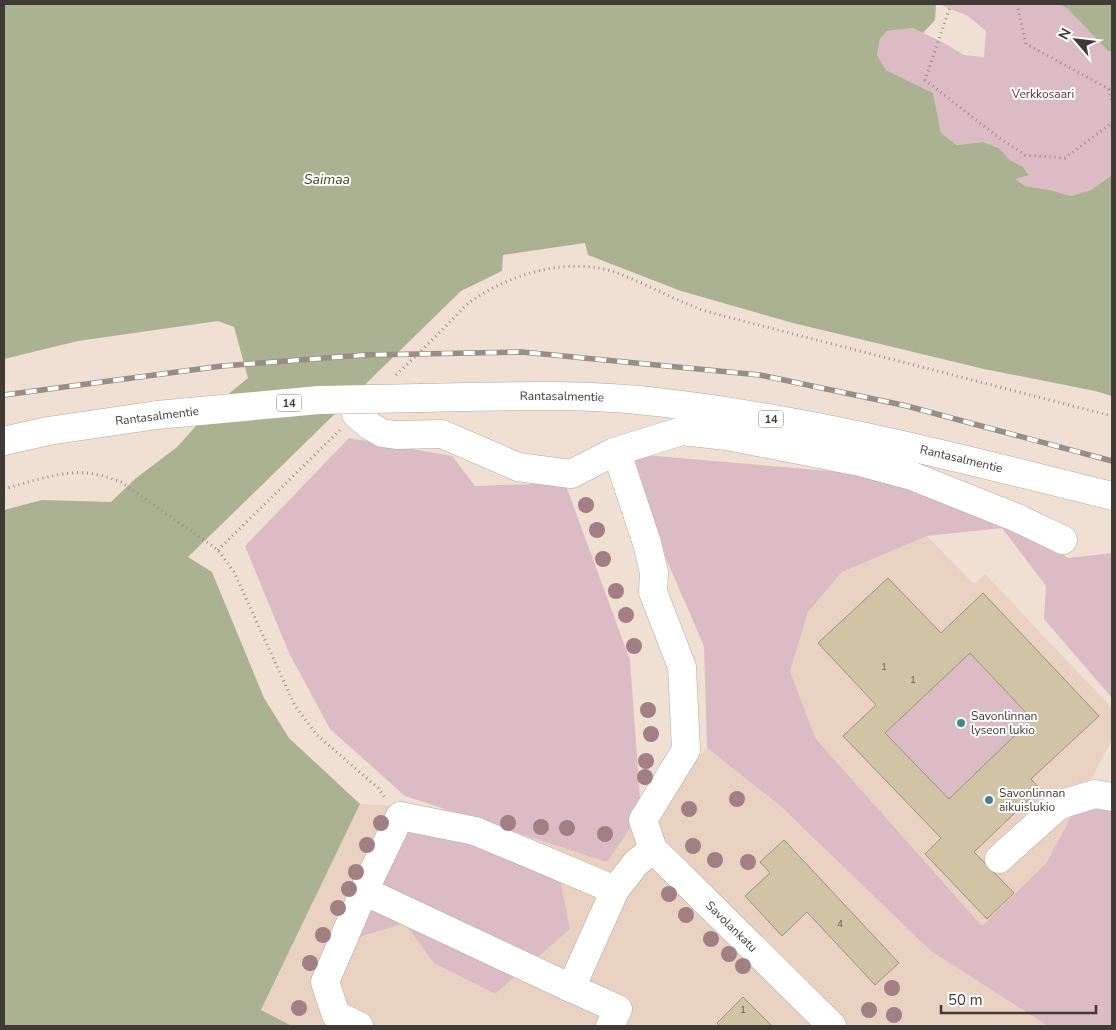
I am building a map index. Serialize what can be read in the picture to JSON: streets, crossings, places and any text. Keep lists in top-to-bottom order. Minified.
{"streets":{"main road":["Rantasalmentie","14","Savolankatu"]},"water":["Saimaa"],"parks":["Verkkosaari"],"places":["Savonlinnan lyseon lukio","Savonlinnan aikuislukio"],"house_numbers":["1","1","4","1"],"scale_bar":"50 m","north":"top left"}
